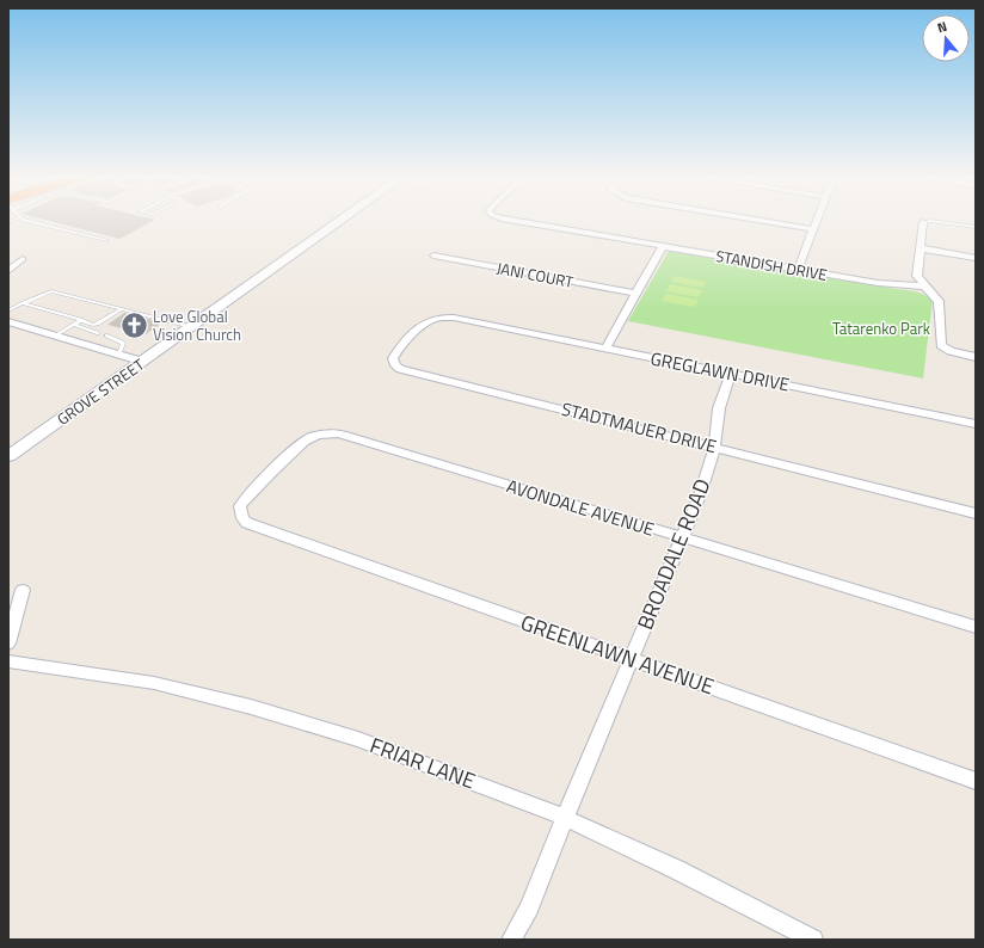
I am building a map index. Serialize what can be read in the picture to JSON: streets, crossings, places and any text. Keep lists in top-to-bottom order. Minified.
{"streets":{"street":["STANDISH DRIVE","JANI COURT","GREGLAWN DRIVE","GROVE STREET","STADTMAUER DRIVE","AVONDALE AVENUE","BROADALE ROAD","GREENLAWN AVENUE","FRIAR LANE"]},"crossings":[["GREGLAWN DRIVE","STADTMAUER DRIVE"],["GREGLAWN DRIVE","BROADALE ROAD"],["STADTMAUER DRIVE","BROADALE ROAD"],["AVONDALE AVENUE","BROADALE ROAD"],["AVONDALE AVENUE","GREENLAWN AVENUE"],["BROADALE ROAD","GREENLAWN AVENUE"],["BROADALE ROAD","FRIAR LANE"]],"parks":["Tatarenko Park"],"places":{"church":["Love Global Vision Church"]},"north":"top"}
